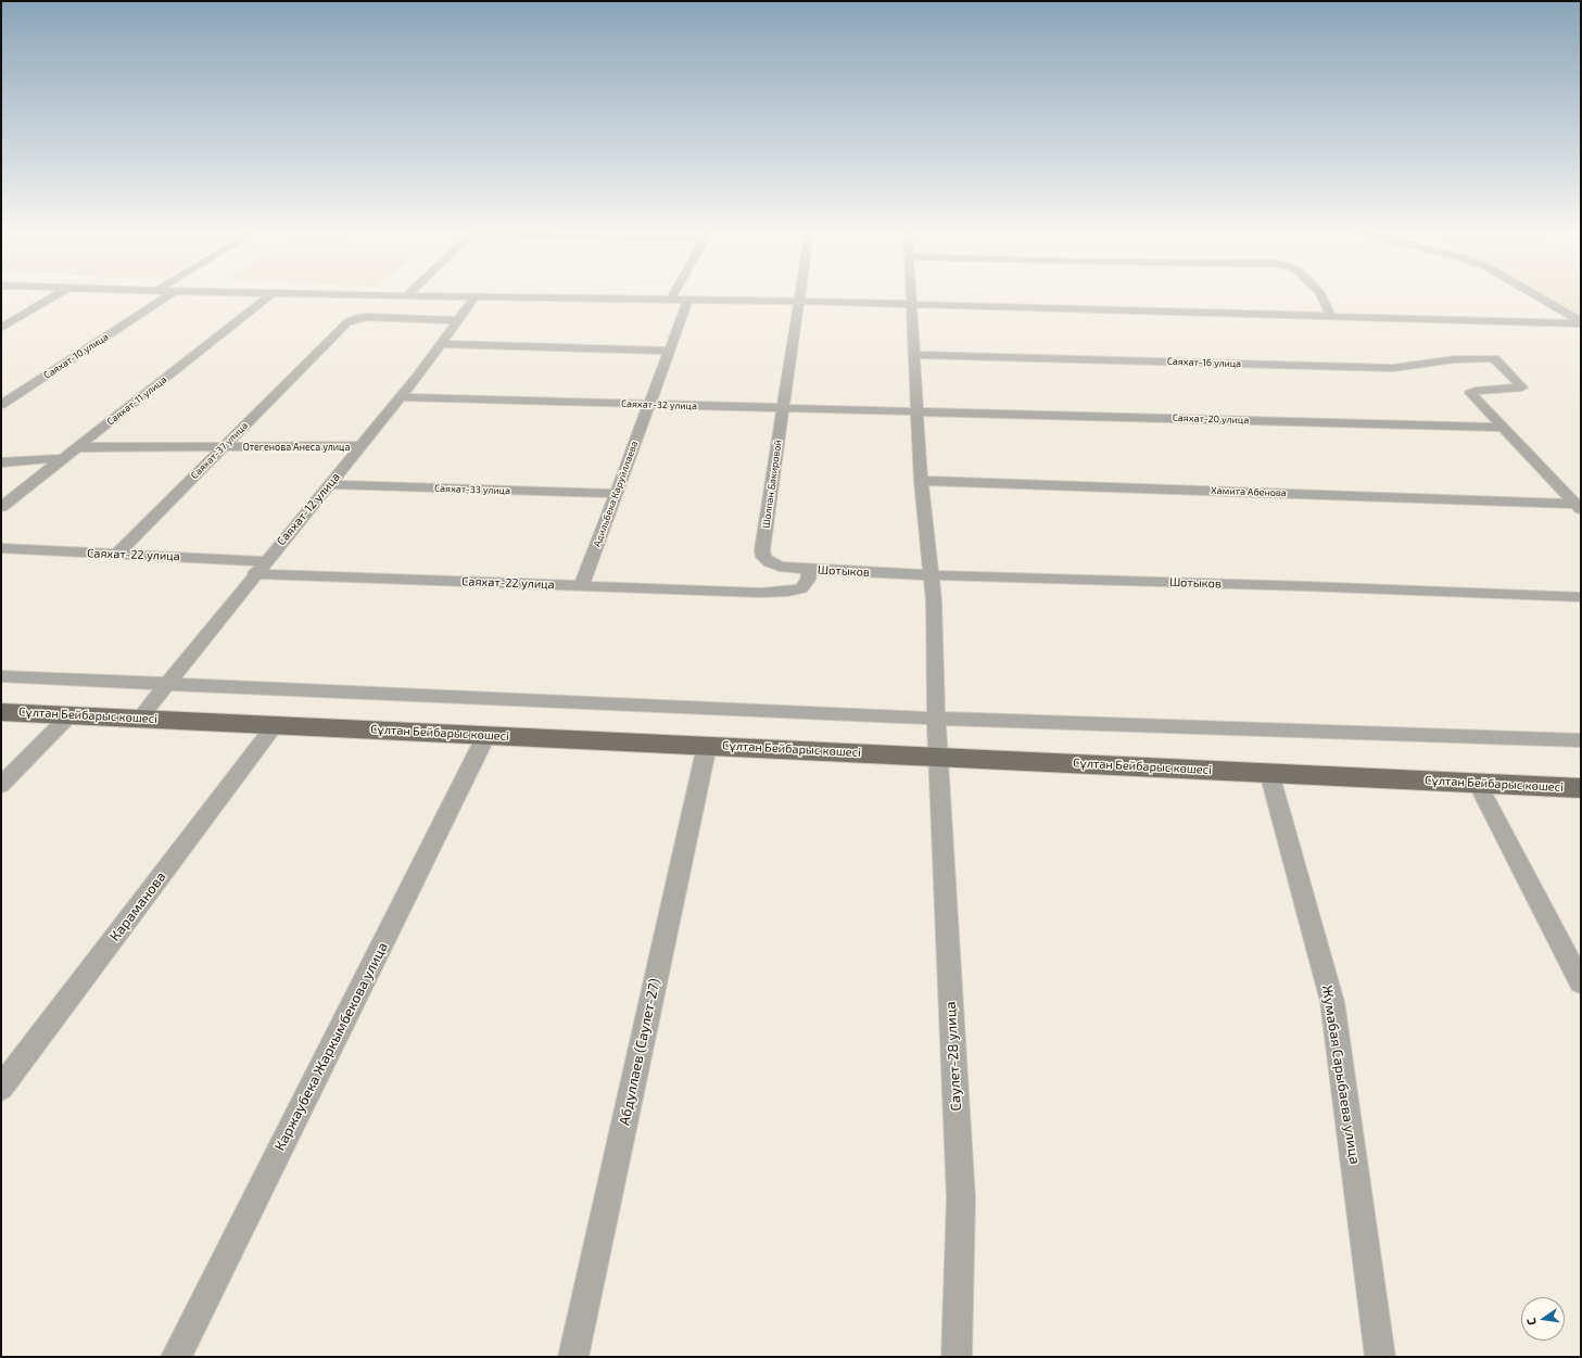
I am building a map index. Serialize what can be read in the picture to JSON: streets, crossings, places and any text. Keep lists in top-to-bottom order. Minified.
{"streets":{"main road":["Сұлтан Бейбарыс көшесі"],"street":["Саяхат-10 улица","Саяхат-16 улица","Саяхат-11 улица","Саяхат-32 улица","Саяхат-20 улица","Отегенова Анеса улица","Саяхат-37 улица","Шолпан Бакировой","Саяхат-33 улица","Хамита Абенова","Адильбека Каруйллаева","Саяхат-12 улица","Саяхат-22 улица","Шотыков","Караманова","Каржаубека Жаркымбекова улица","Абдуллаев (Саулет-27)","Саулет-28 улица","Жумабая Сарыбаева улица"]},"crossings":[["Саяхат-16 улица","Саяхат-20 улица"],["Саяхат-16 улица","Саулет-28 улица"],["Саяхат-11 улица","Отегенова Анеса улица"],["Саяхат-32 улица","Саяхат-20 улица"],["Саяхат-32 улица","Шолпан Бакировой"],["Саяхат-32 улица","Адильбека Каруйллаева"],["Саяхат-32 улица","Саяхат-12 улица"],["Саяхат-32 улица","Саулет-28 улица"],["Саяхат-20 улица","Саулет-28 улица"],["Отегенова Анеса улица","Саяхат-37 улица"],["Отегенова Анеса улица","Саяхат-12 улица"],["Саяхат-37 улица","Саяхат-12 улица"],["Саяхат-37 улица","Саяхат-22 улица"],["Шолпан Бакировой","Саяхат-22 улица"],["Шолпан Бакировой","Шотыков"],["Саяхат-33 улица","Адильбека Каруйллаева"],["Саяхат-33 улица","Саяхат-12 улица"],["Хамита Абенова","Саулет-28 улица"],["Адильбека Каруйллаева","Саяхат-22 улица"],["Саяхат-12 улица","Саяхат-22 улица"],["Саяхат-12 улица","Сұлтан Бейбарыс көшесі"],["Саяхат-22 улица","Шотыков"],["Шотыков","Саулет-28 улица"],["Сұлтан Бейбарыс көшесі","Караманова"],["Сұлтан Бейбарыс көшесі","Каржаубека Жаркымбекова улица"],["Сұлтан Бейбарыс көшесі","Абдуллаев (Саулет-27)"],["Сұлтан Бейбарыс көшесі","Саулет-28 улица"],["Сұлтан Бейбарыс көшесі","Жумабая Сарыбаева улица"]],"north":"left"}
